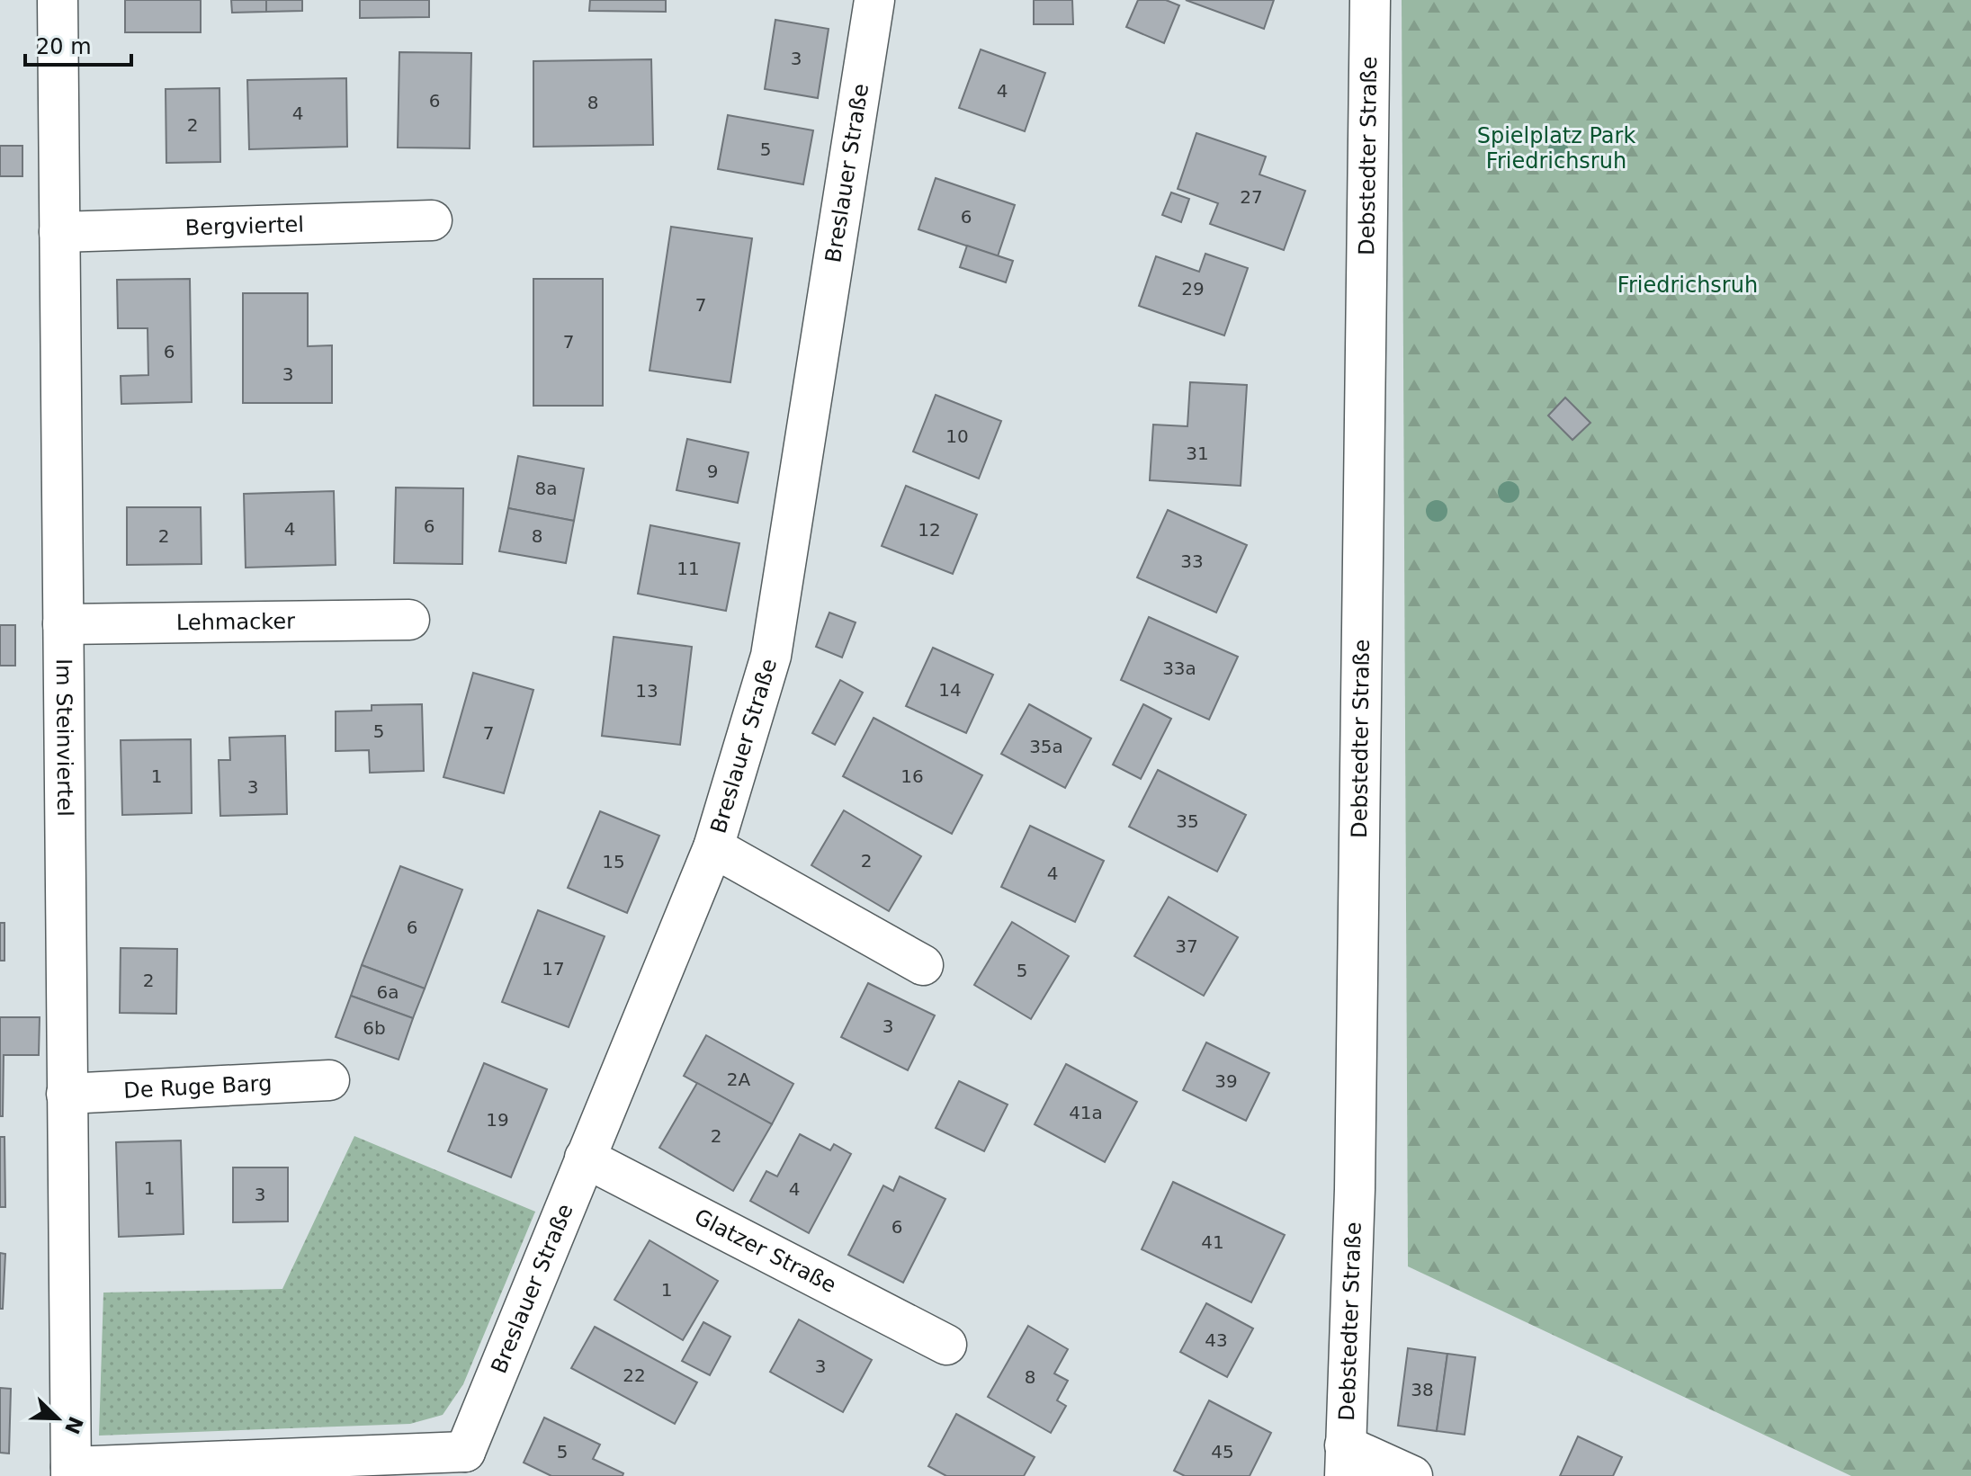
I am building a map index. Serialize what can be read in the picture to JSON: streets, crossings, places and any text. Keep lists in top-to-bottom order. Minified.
{"streets":{"street":["Debstedter Straße","Breslauer Straße","Bergviertel","Lehmacker","Im Steinviertel","De Ruge Barg","Glatzer Straße"]},"crossings":[["Breslauer Straße","Glatzer Straße"],["Bergviertel","Im Steinviertel"],["Lehmacker","Im Steinviertel"],["Im Steinviertel","De Ruge Barg"]],"parks":["Spielplatz Park Friedrichsruh","Friedrichsruh"],"house_numbers":["3","4","6","8","4","2","5","27","6","29","7","7","6","3","10","31","9","8a","6","4","12","2","8","33","11","33a","14","13","5","7","35a","1","16","3","35","2","15","4","6","37","17","5","2","6a","3","6b","2A","39","41a","19","2","1","4","3","6","41","1","43","3","22","8","38","5","45"],"scale_bar":"20 m","north":"bottom right"}
